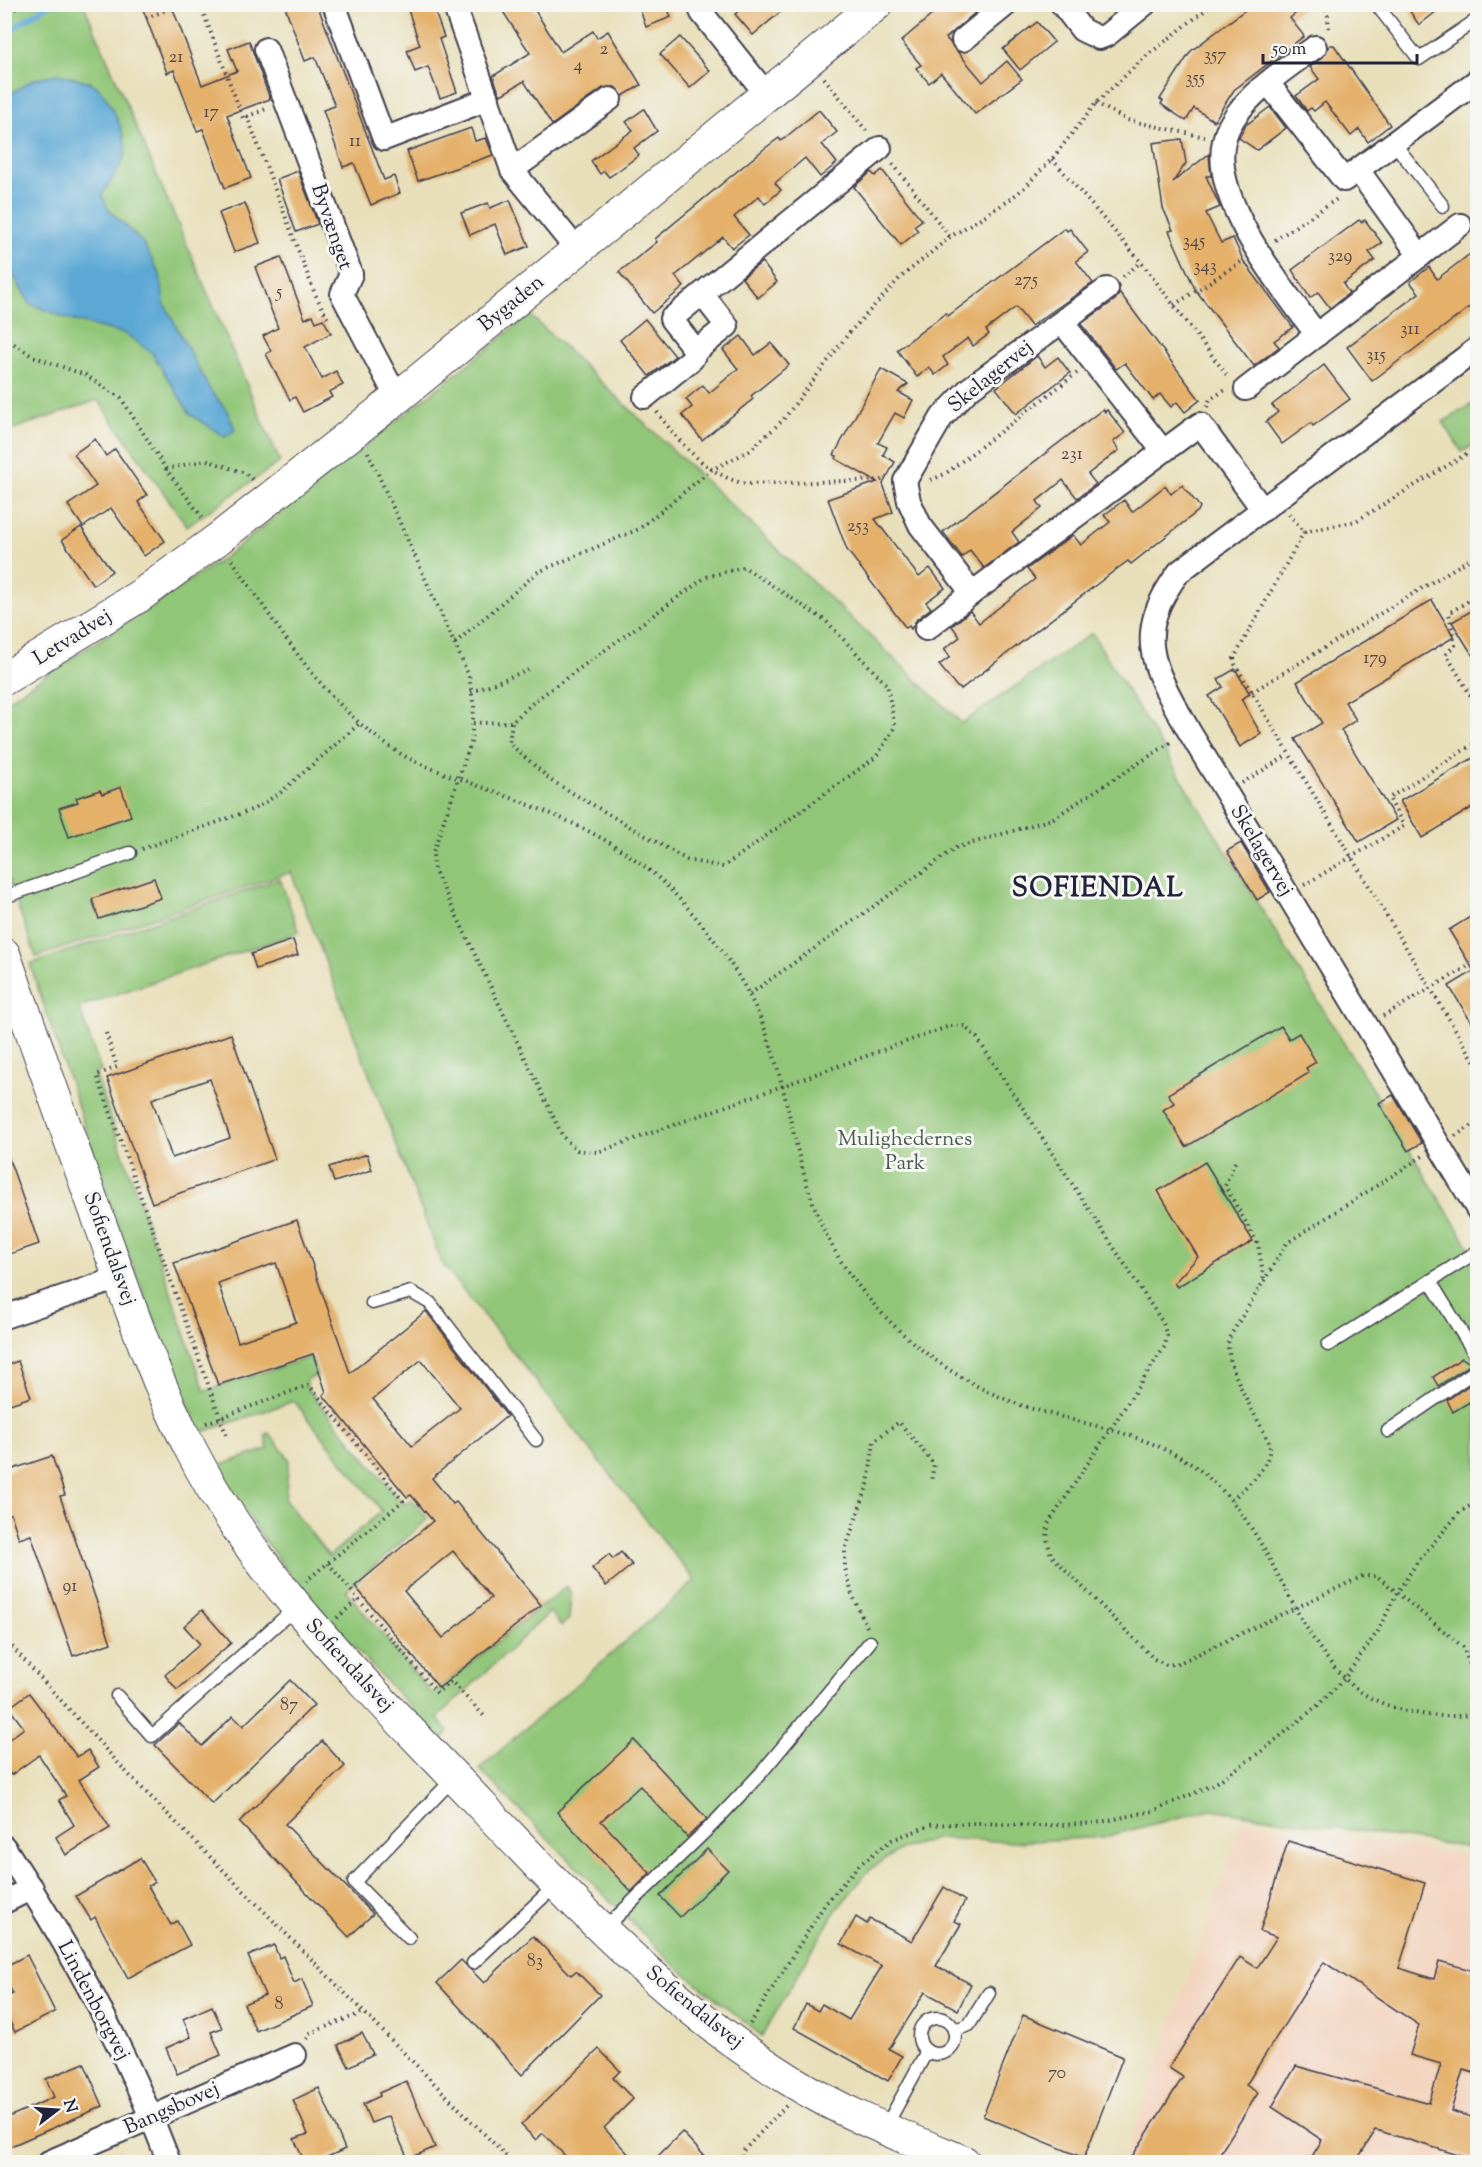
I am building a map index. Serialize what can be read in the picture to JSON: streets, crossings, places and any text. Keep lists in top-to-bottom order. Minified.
{"streets":{"street":["Byvænget","Bygaden","Skelagervej","Letvadvej","Sofiendalsvej","Lindenborgvej","Bangsbovej"]},"crossings":[["Byvænget","Bygaden"],["Bygaden","Letvadvej"],["Lindenborgvej","Bangsbovej"]],"districts":["SOFIENDAL"],"parks":["Mulighedernes Park"],"house_numbers":["2","357","21","4","355","17","11","345","329","343","275","5","311","315","231","253","179","91","87","83","8","70"],"scale_bar":"50 m","north":"right"}
